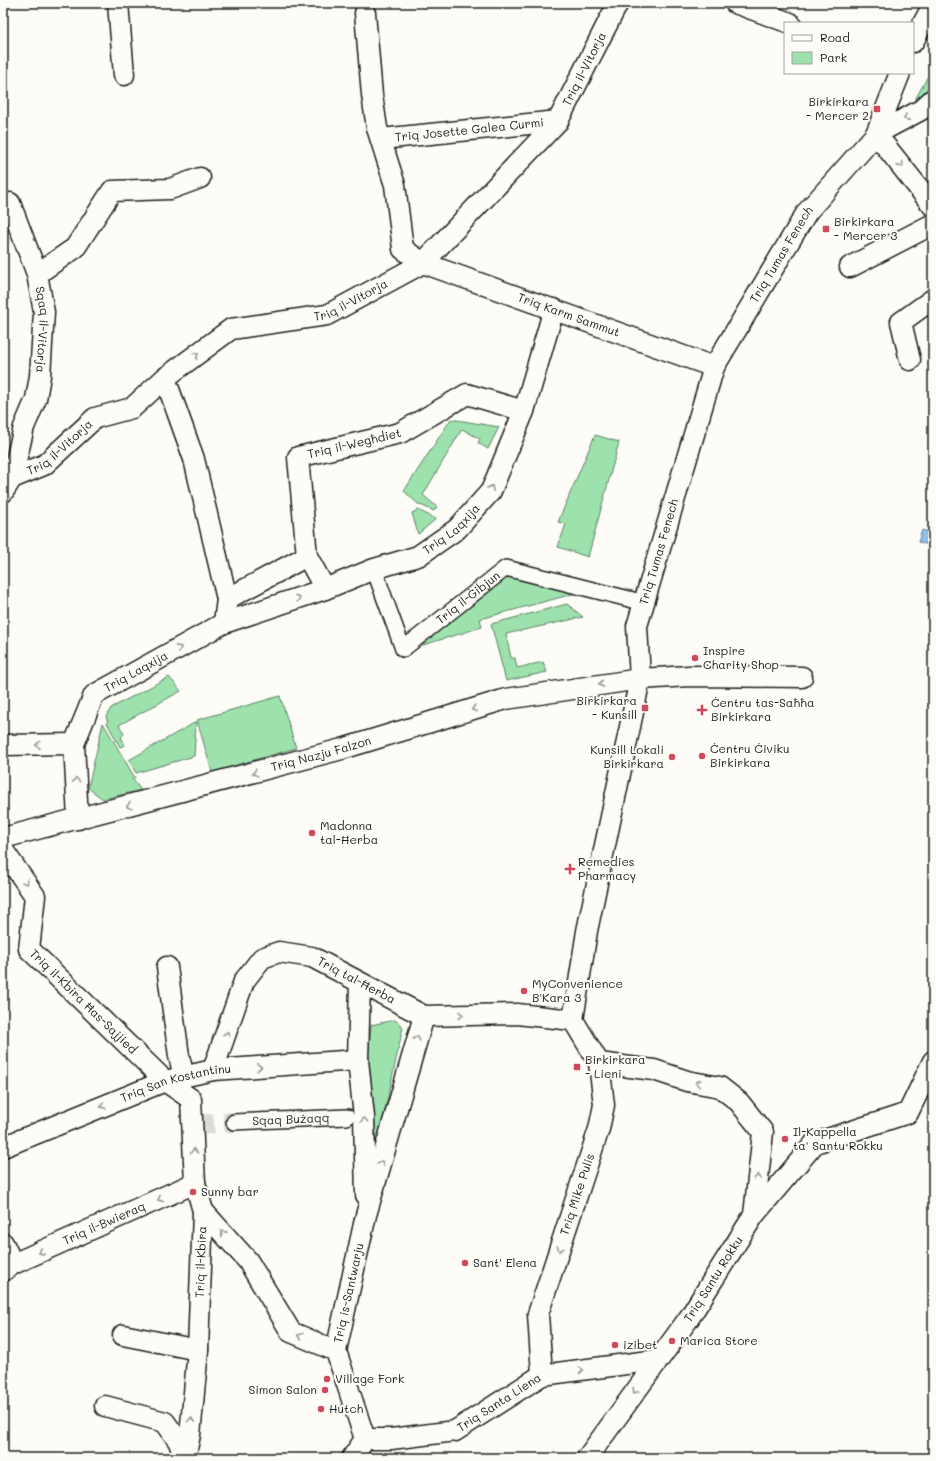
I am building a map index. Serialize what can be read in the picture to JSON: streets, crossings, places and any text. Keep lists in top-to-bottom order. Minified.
{"streets":{"street":["Triq il-Vitorja","Triq Josette Galea Curmi","Triq Tumas Fenech","Triq Karm Sammut","Sqaq il-Vitorja","Triq il-Wegħdiet","Triq Laqxija","Triq il-Ġibjun","Triq Nazju Falzon","Triq tal-Ħerba","Triq il-Kbira Ħas-Sajjied","Triq San Kostantinu","Sqaq Bużaqq","Triq Mike Pulis","Triq il-Bwieraq","Triq il-Kbira","Triq Santu Rokku","Triq is-Santwarju","Triq Santa Liena"]},"crossings":[["Triq il-Vitorja","Triq Josette Galea Curmi"],["Triq il-Vitorja","Triq Karm Sammut"],["Triq il-Vitorja","Sqaq il-Vitorja"],["Triq Josette Galea Curmi","Triq Karm Sammut"],["Triq Tumas Fenech","Triq Karm Sammut"],["Triq Tumas Fenech","Triq il-Ġibjun"],["Triq Tumas Fenech","Triq Nazju Falzon"],["Triq Tumas Fenech","Triq tal-Ħerba"],["Triq Tumas Fenech","Triq Mike Pulis"],["Triq Karm Sammut","Triq Laqxija"],["Triq il-Wegħdiet","Triq Laqxija"],["Triq Laqxija","Triq il-Ġibjun"],["Triq Laqxija","Triq Nazju Falzon"],["Triq tal-Ħerba","Triq San Kostantinu"],["Triq tal-Ħerba","Triq Mike Pulis"],["Triq tal-Ħerba","Triq is-Santwarju"],["Triq il-Kbira Ħas-Sajjied","Triq San Kostantinu"],["Triq il-Kbira Ħas-Sajjied","Triq il-Kbira"],["Triq San Kostantinu","Triq il-Kbira"],["Triq San Kostantinu","Triq is-Santwarju"],["Triq Mike Pulis","Triq Santa Liena"],["Triq il-Bwieraq","Triq il-Kbira"],["Triq Santu Rokku","Triq Santa Liena"],["Triq is-Santwarju","Triq Santa Liena"]],"one_way":["Triq Laqxija","Triq Nazju Falzon","Triq tal-Ħerba","Triq il-Kbira Ħas-Sajjied","Triq Mike Pulis","Triq il-Bwieraq","Triq il-Kbira","Triq is-Santwarju","Triq Santa Liena"],"places":{"transit":["Birkirkara - Mercer 2","Birkirkara - Mercer 3","Birkirkara - Kunsill","Birkirkara - Lieni"],"other":["Inspire Charity Shop","Ċentru Ċiviku Birkirkara","Kunsill Lokali Birkirkara","Madonna tal-Ħerba","MyConvenience B'Kara 3","Il-Kappella ta' Santu Rokku","Sunny bar","Sant' Elena","Marica Store","izibet","Village Fork","Simon Salon","Hutch"],"health":["Ċentru tas-Saħħa Birkirkara","Remedies Pharmacy"]},"legend":["Road","Park"]}
